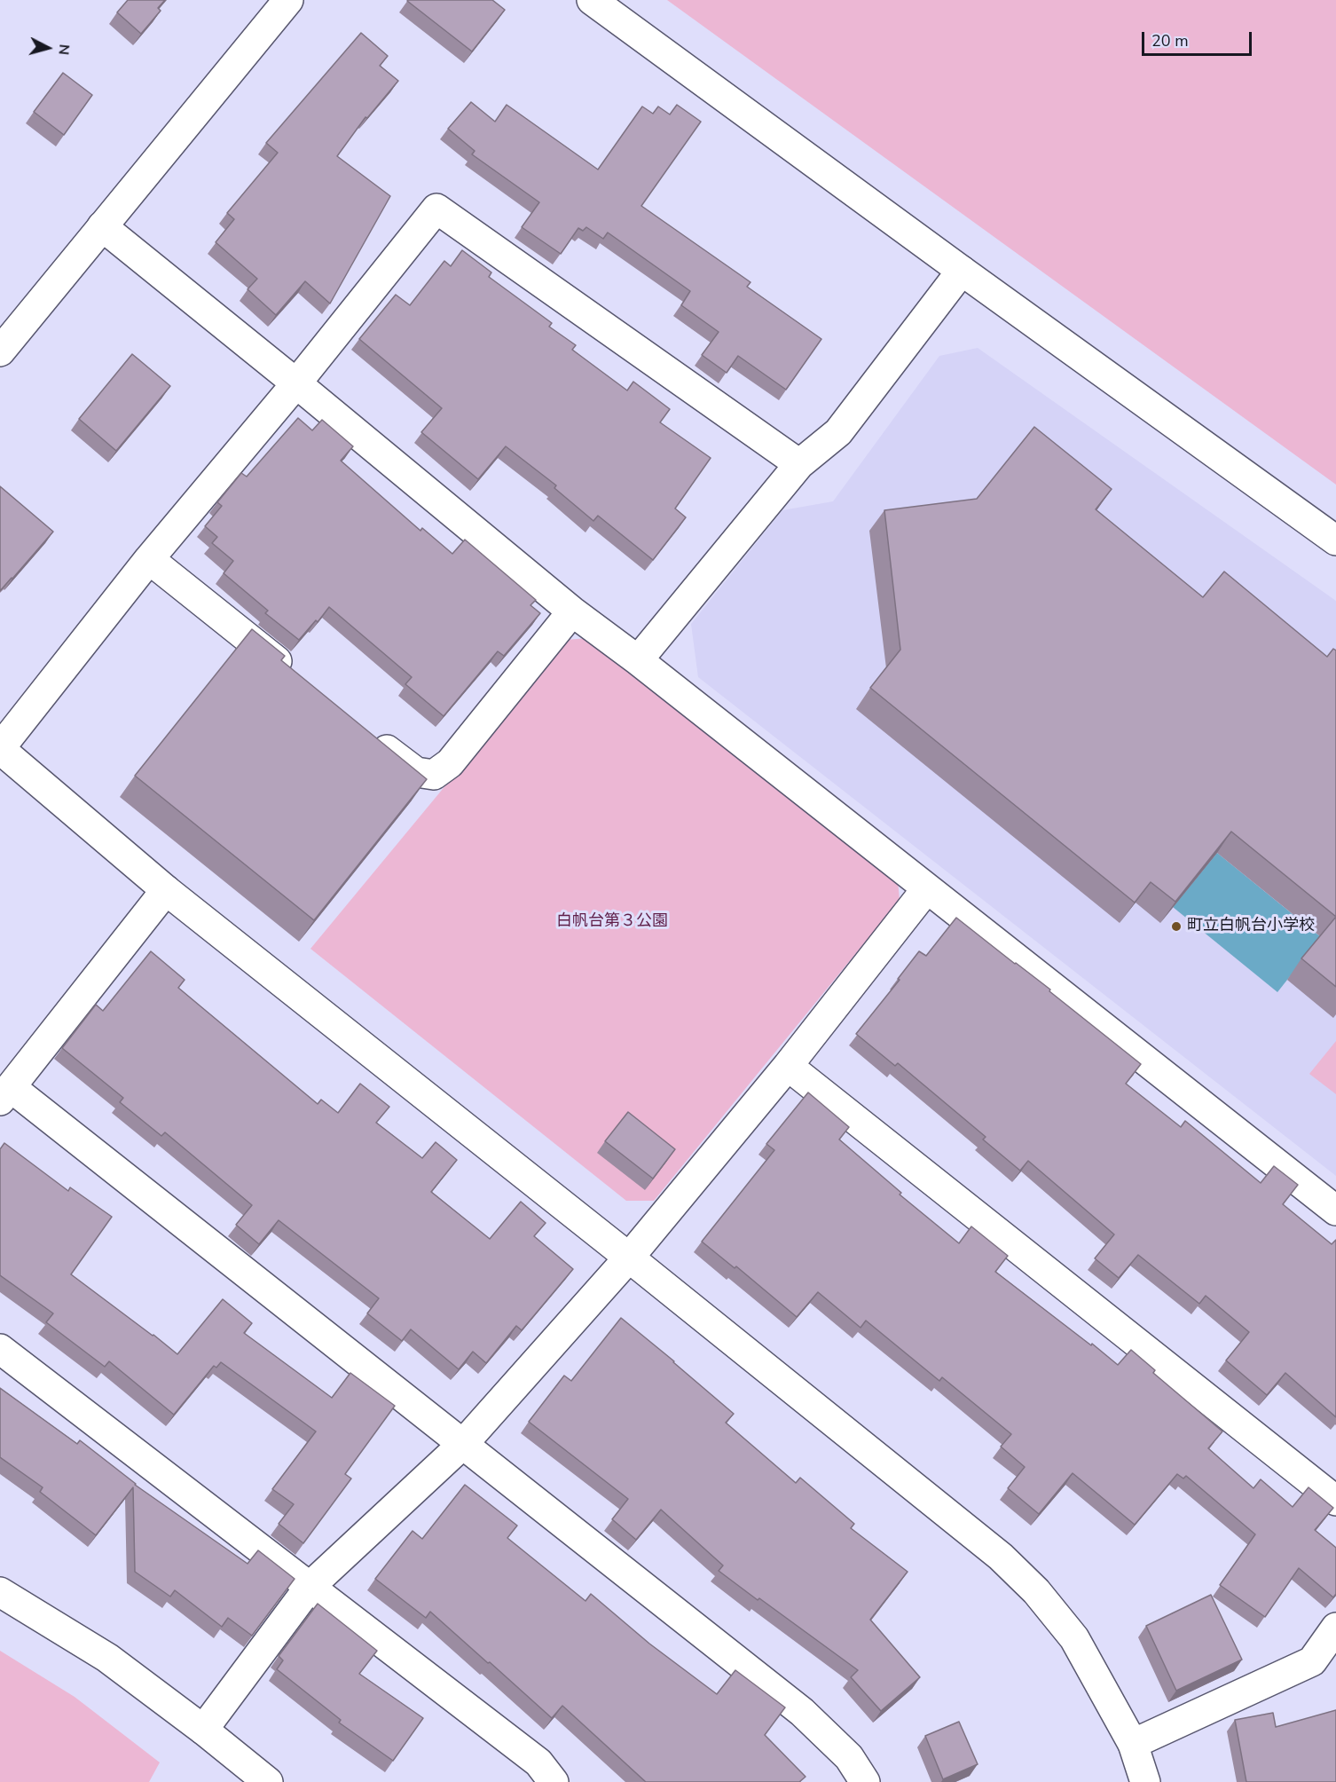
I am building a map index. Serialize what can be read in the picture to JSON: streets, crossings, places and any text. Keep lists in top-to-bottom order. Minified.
{"parks":["白帆台第３公園"],"places":["町立白帆台小学校"],"scale_bar":"20 m","north":"right"}
